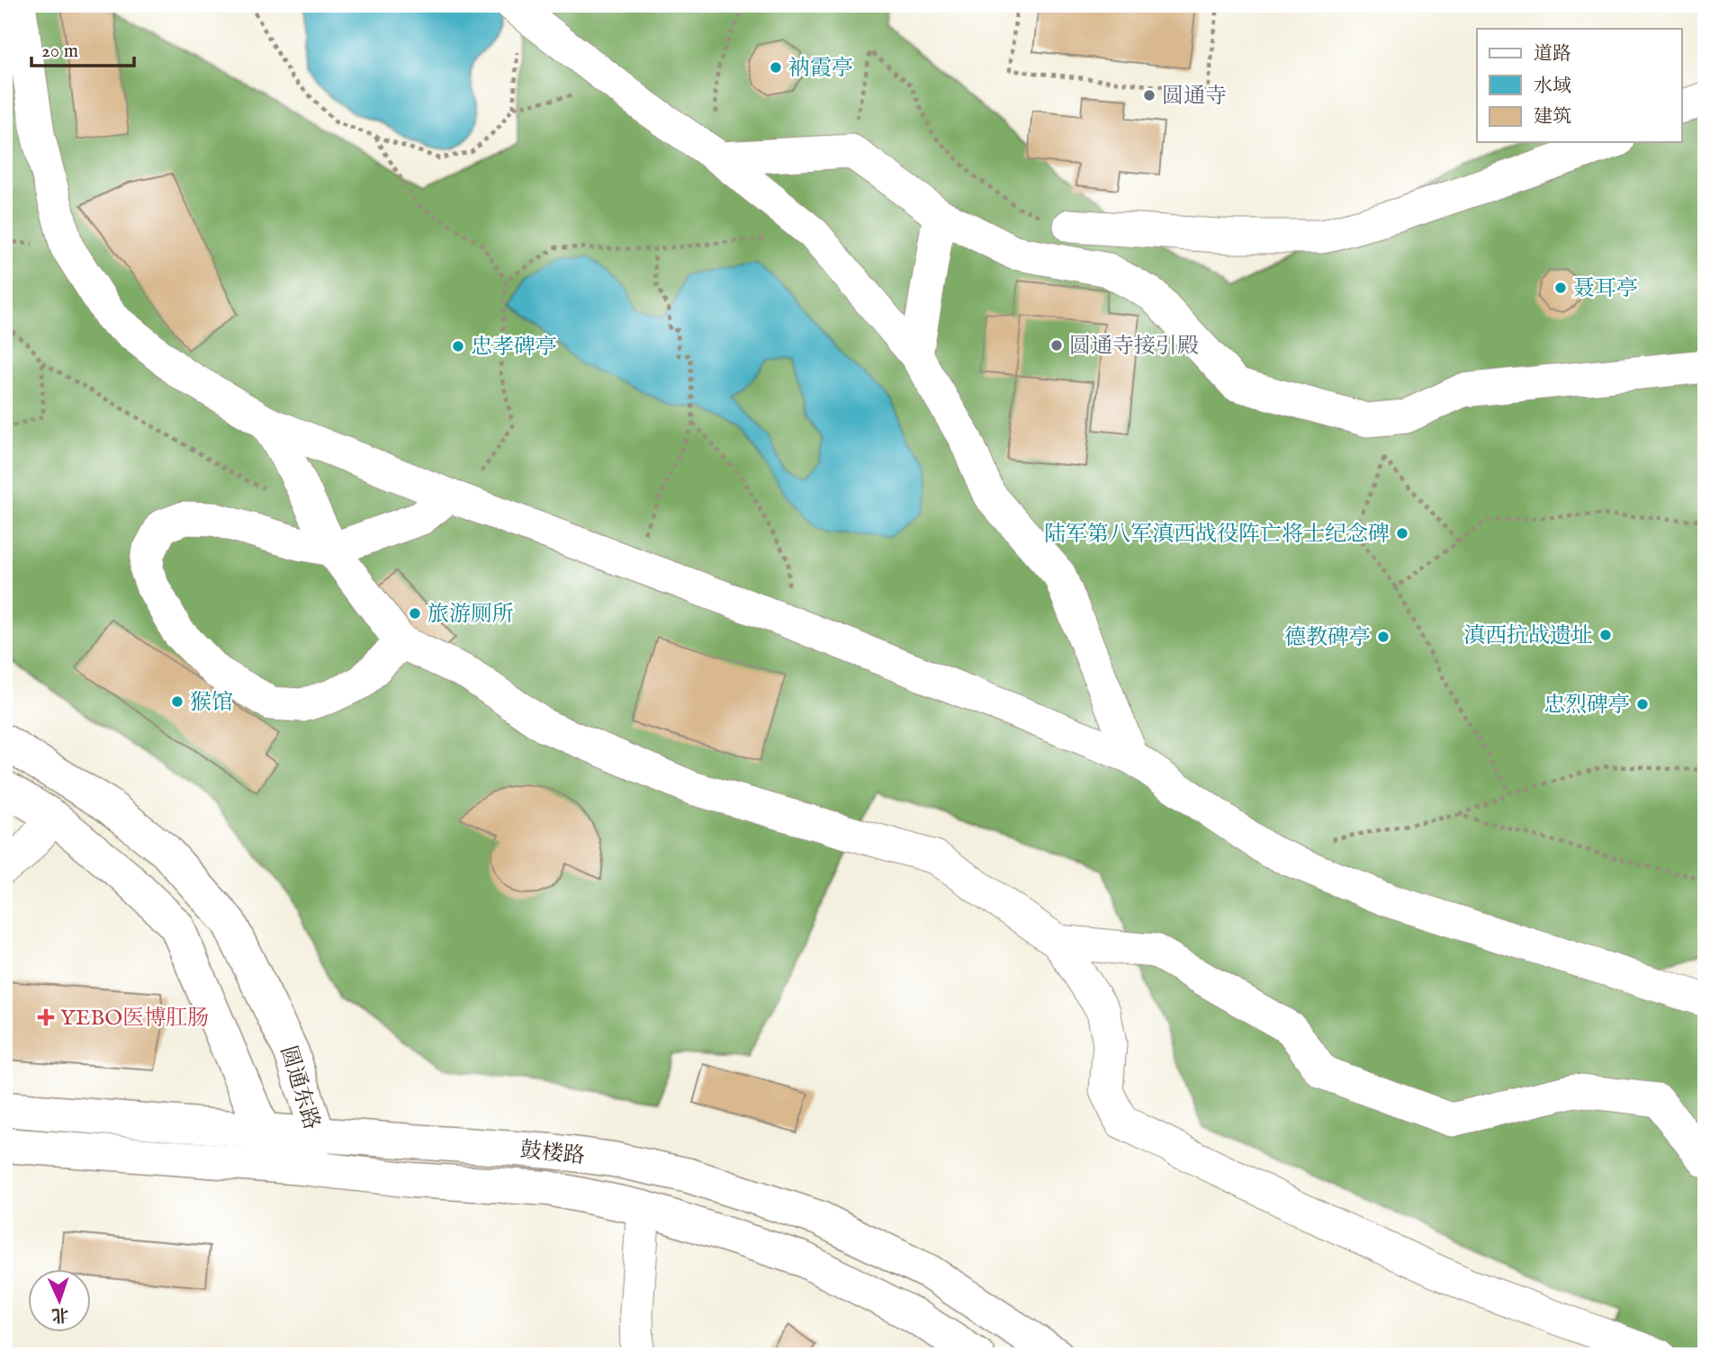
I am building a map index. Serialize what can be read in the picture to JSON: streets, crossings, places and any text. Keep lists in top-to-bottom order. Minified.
{"streets":{"main road":["圆通东路","鼓楼路"]},"crossings":[["圆通东路","鼓楼路"]],"places":{"other":["衲霞亭","圆通寺","聂耳亭","圆通寺接引殿","忠孝碑亭","陆军第八军滇西战役阵亡将士纪念碑","旅游厕所","滇西抗战遗址","德教碑亭","猴馆","忠烈碑亭"],"health":["YEBO医博肛肠"]},"legend":["道路","水域","建筑"],"scale_bar":"20 m","north":"bottom"}
